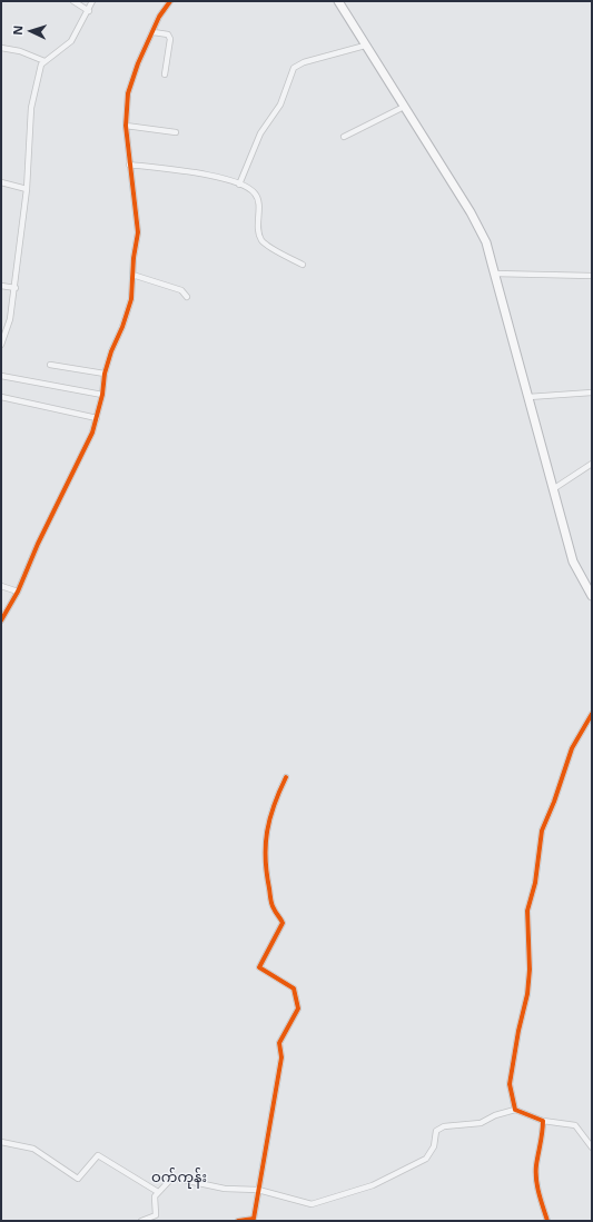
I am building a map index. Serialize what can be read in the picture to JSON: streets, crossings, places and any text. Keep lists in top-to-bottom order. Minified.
{"districts":["ဝက်ကုန်း"],"north":"left"}
